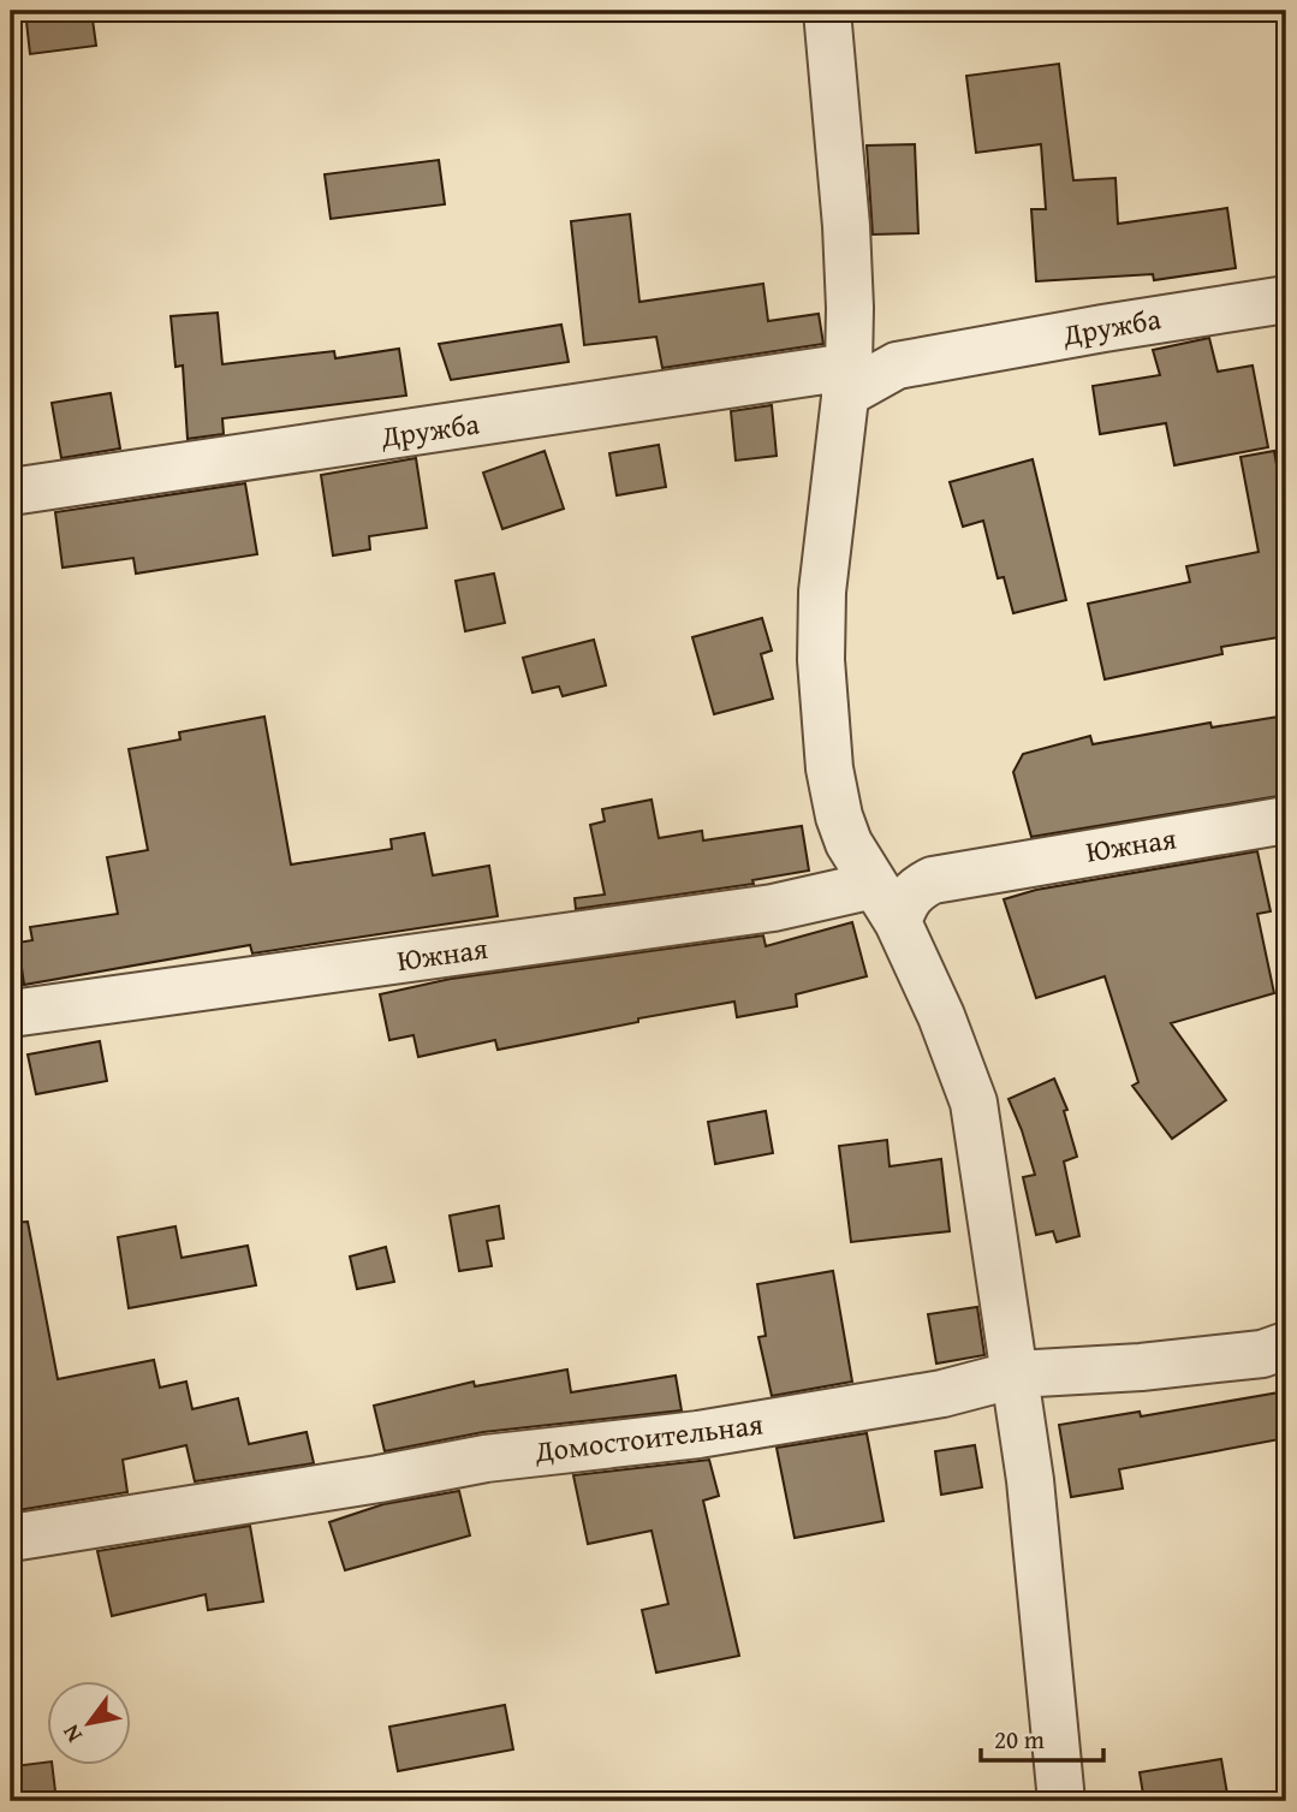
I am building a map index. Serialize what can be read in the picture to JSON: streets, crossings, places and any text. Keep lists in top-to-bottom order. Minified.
{"streets":{"street":["Дружба","Южная","Домостоительная"]},"scale_bar":"20 m","north":"bottom left"}
